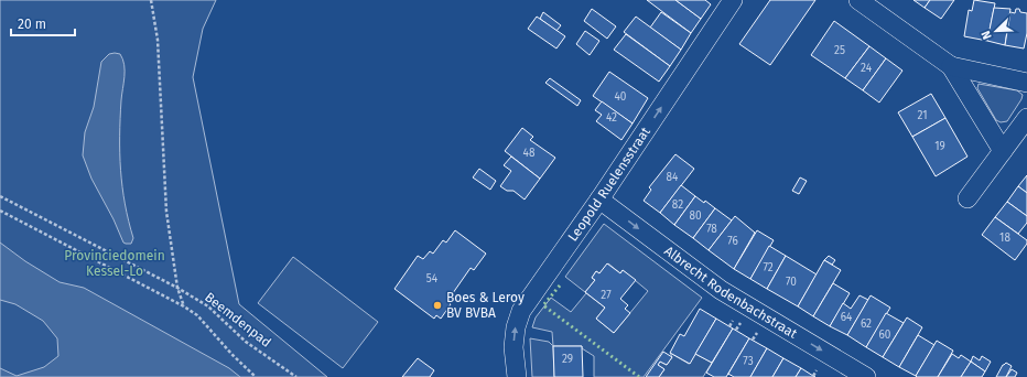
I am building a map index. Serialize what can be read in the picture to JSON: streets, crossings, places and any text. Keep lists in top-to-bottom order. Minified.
{"streets":{"street":["Leopold Ruelensstraat","Albrecht Rodenbachstraat"],"path":["Beemdenpad"]},"crossings":[["Leopold Ruelensstraat","Albrecht Rodenbachstraat"]],"one_way":["Leopold Ruelensstraat","Albrecht Rodenbachstraat"],"parks":["Provinciedomein Kessel-Lo"],"places":["Boes & Leroy BV BVBA"],"house_numbers":["25","24","40","21","42","19","48","84","82","80","78","18","76","72","54","70","27","64","62","60","29","73"],"scale_bar":"20 m","north":"bottom left"}
